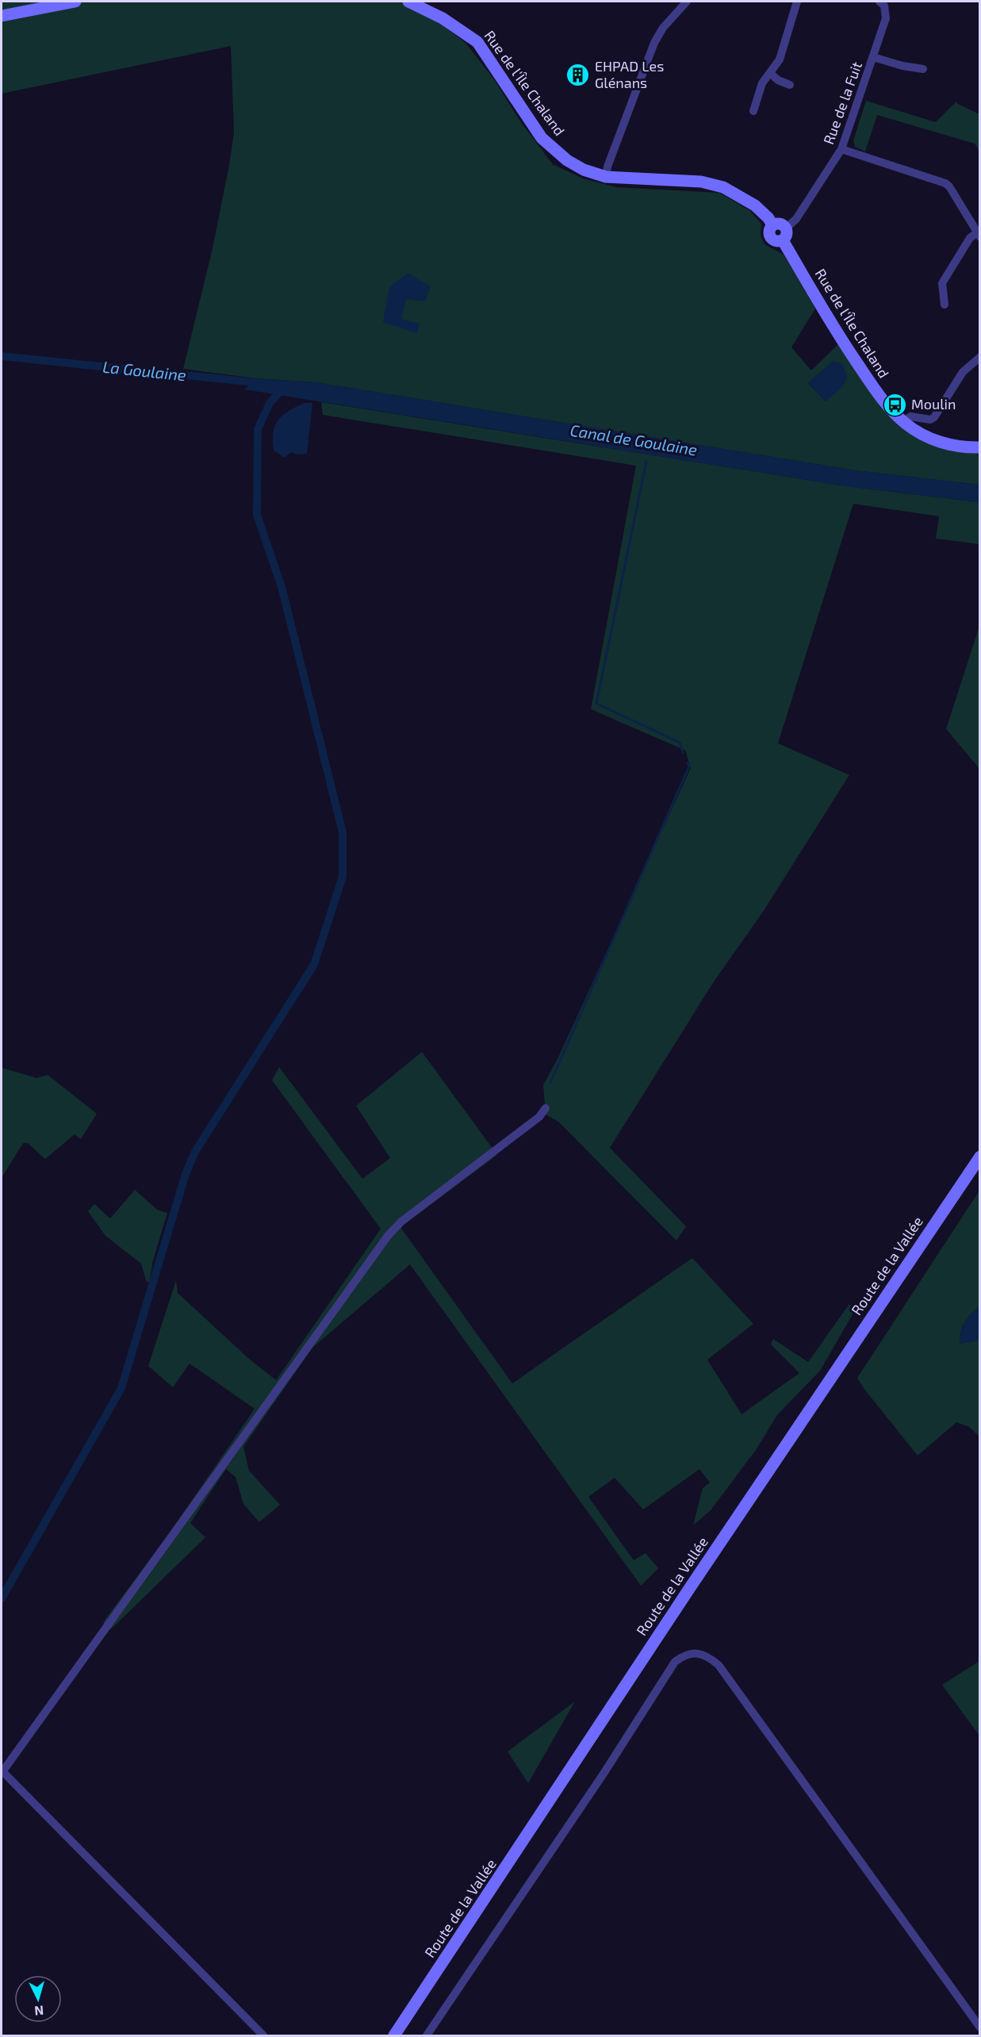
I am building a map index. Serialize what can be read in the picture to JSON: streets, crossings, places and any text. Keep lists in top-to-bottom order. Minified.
{"streets":{"main road":["Rue de l'Île Chaland","Route de la Vallée"],"street":["Rue de la Fuit"]},"crossings":[["Rue de l'Île Chaland","Rue de la Fuit"]],"water":["La Goulaine","Canal de Goulaine"],"places":{"building":["EHPAD Les Glénans"],"bus stop":["Moulin"]},"north":"bottom"}
